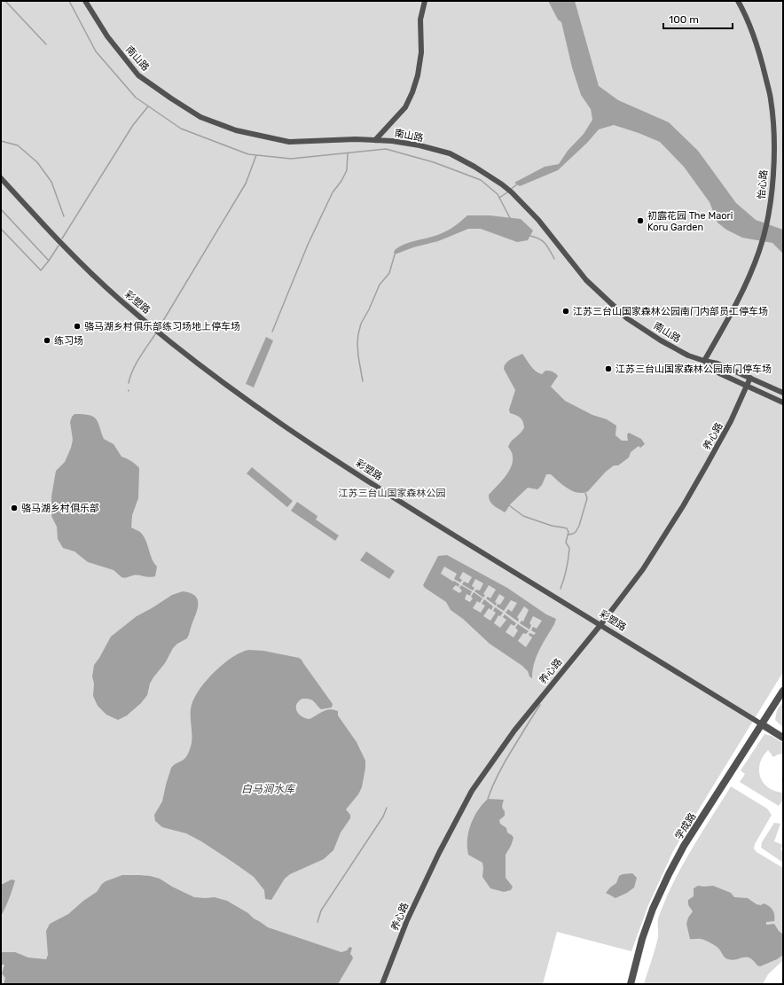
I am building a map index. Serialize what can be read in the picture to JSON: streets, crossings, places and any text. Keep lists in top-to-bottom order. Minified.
{"streets":{"street":["南山路","怡心路","彩塑路","养心路","学成路"]},"crossings":[["南山路","怡心路"],["南山路","养心路"],["彩塑路","养心路"],["彩塑路","学成路"]],"water":["白马涧水库"],"parks":["江苏三台山国家森林公园"],"places":["初露花园 The Maori Koru Garden","江苏三台山国家森林公园南门内部员工停车场","骆马湖乡村俱乐部练习场地上停车场","练习场","江苏三台山国家森林公园南门停车场","骆马湖乡村俱乐部"],"scale_bar":"100 m"}
